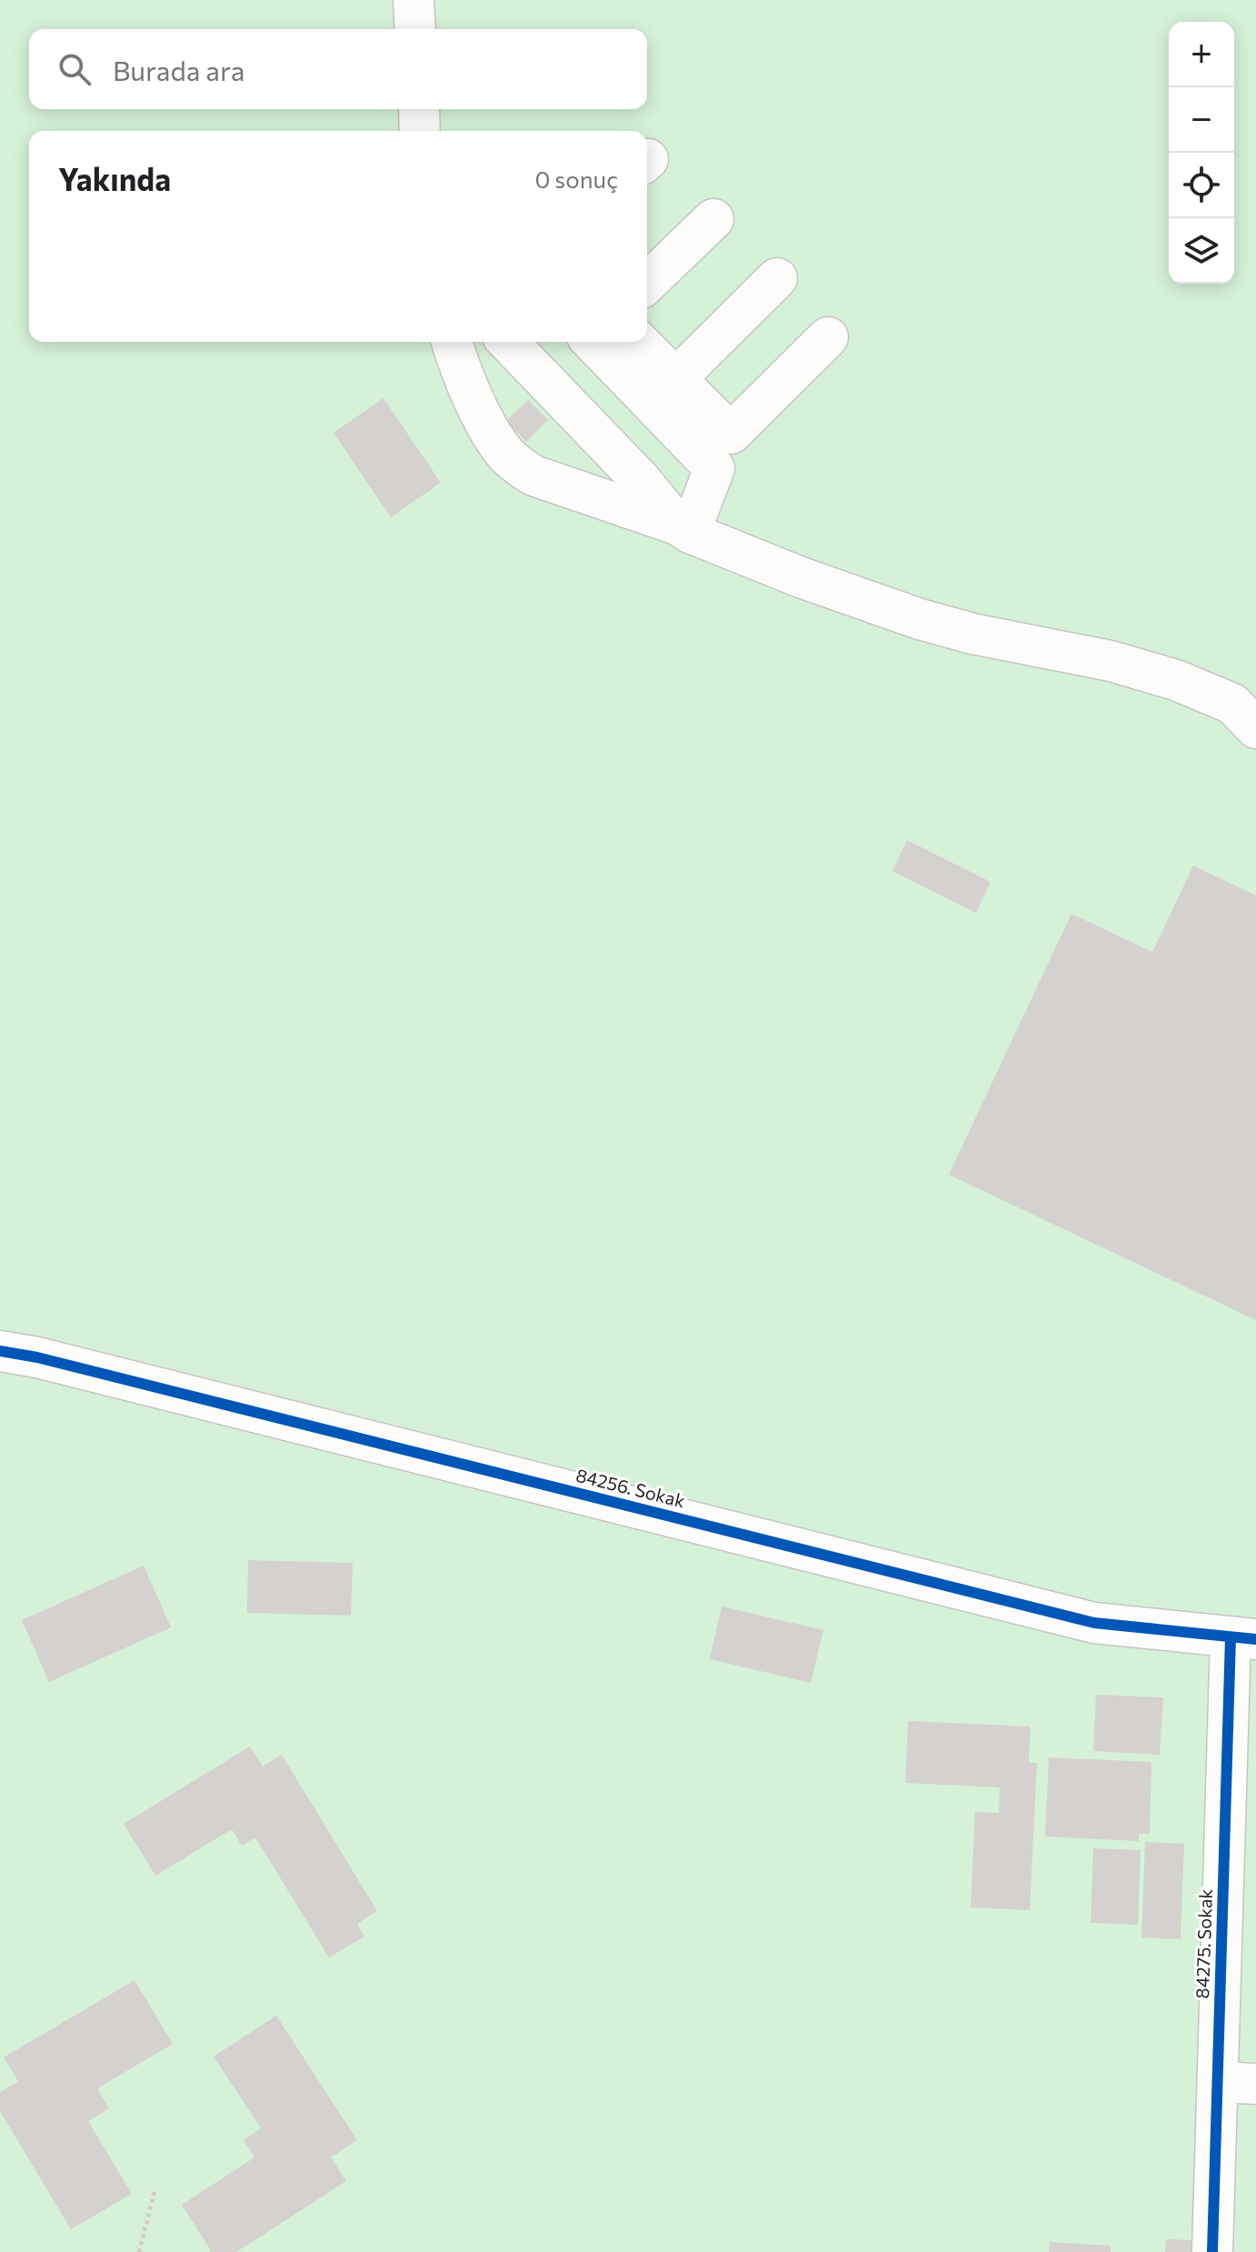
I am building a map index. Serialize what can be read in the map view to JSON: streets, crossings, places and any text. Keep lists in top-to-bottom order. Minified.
{"streets":{"street":["84256. Sokak","84275. Sokak"]},"crossings":[["84256. Sokak","84275. Sokak"]],"page":{"map_buttons":["+","−"],"search":"Burada ara","heading":["Yakında","0 sonuç"]}}
